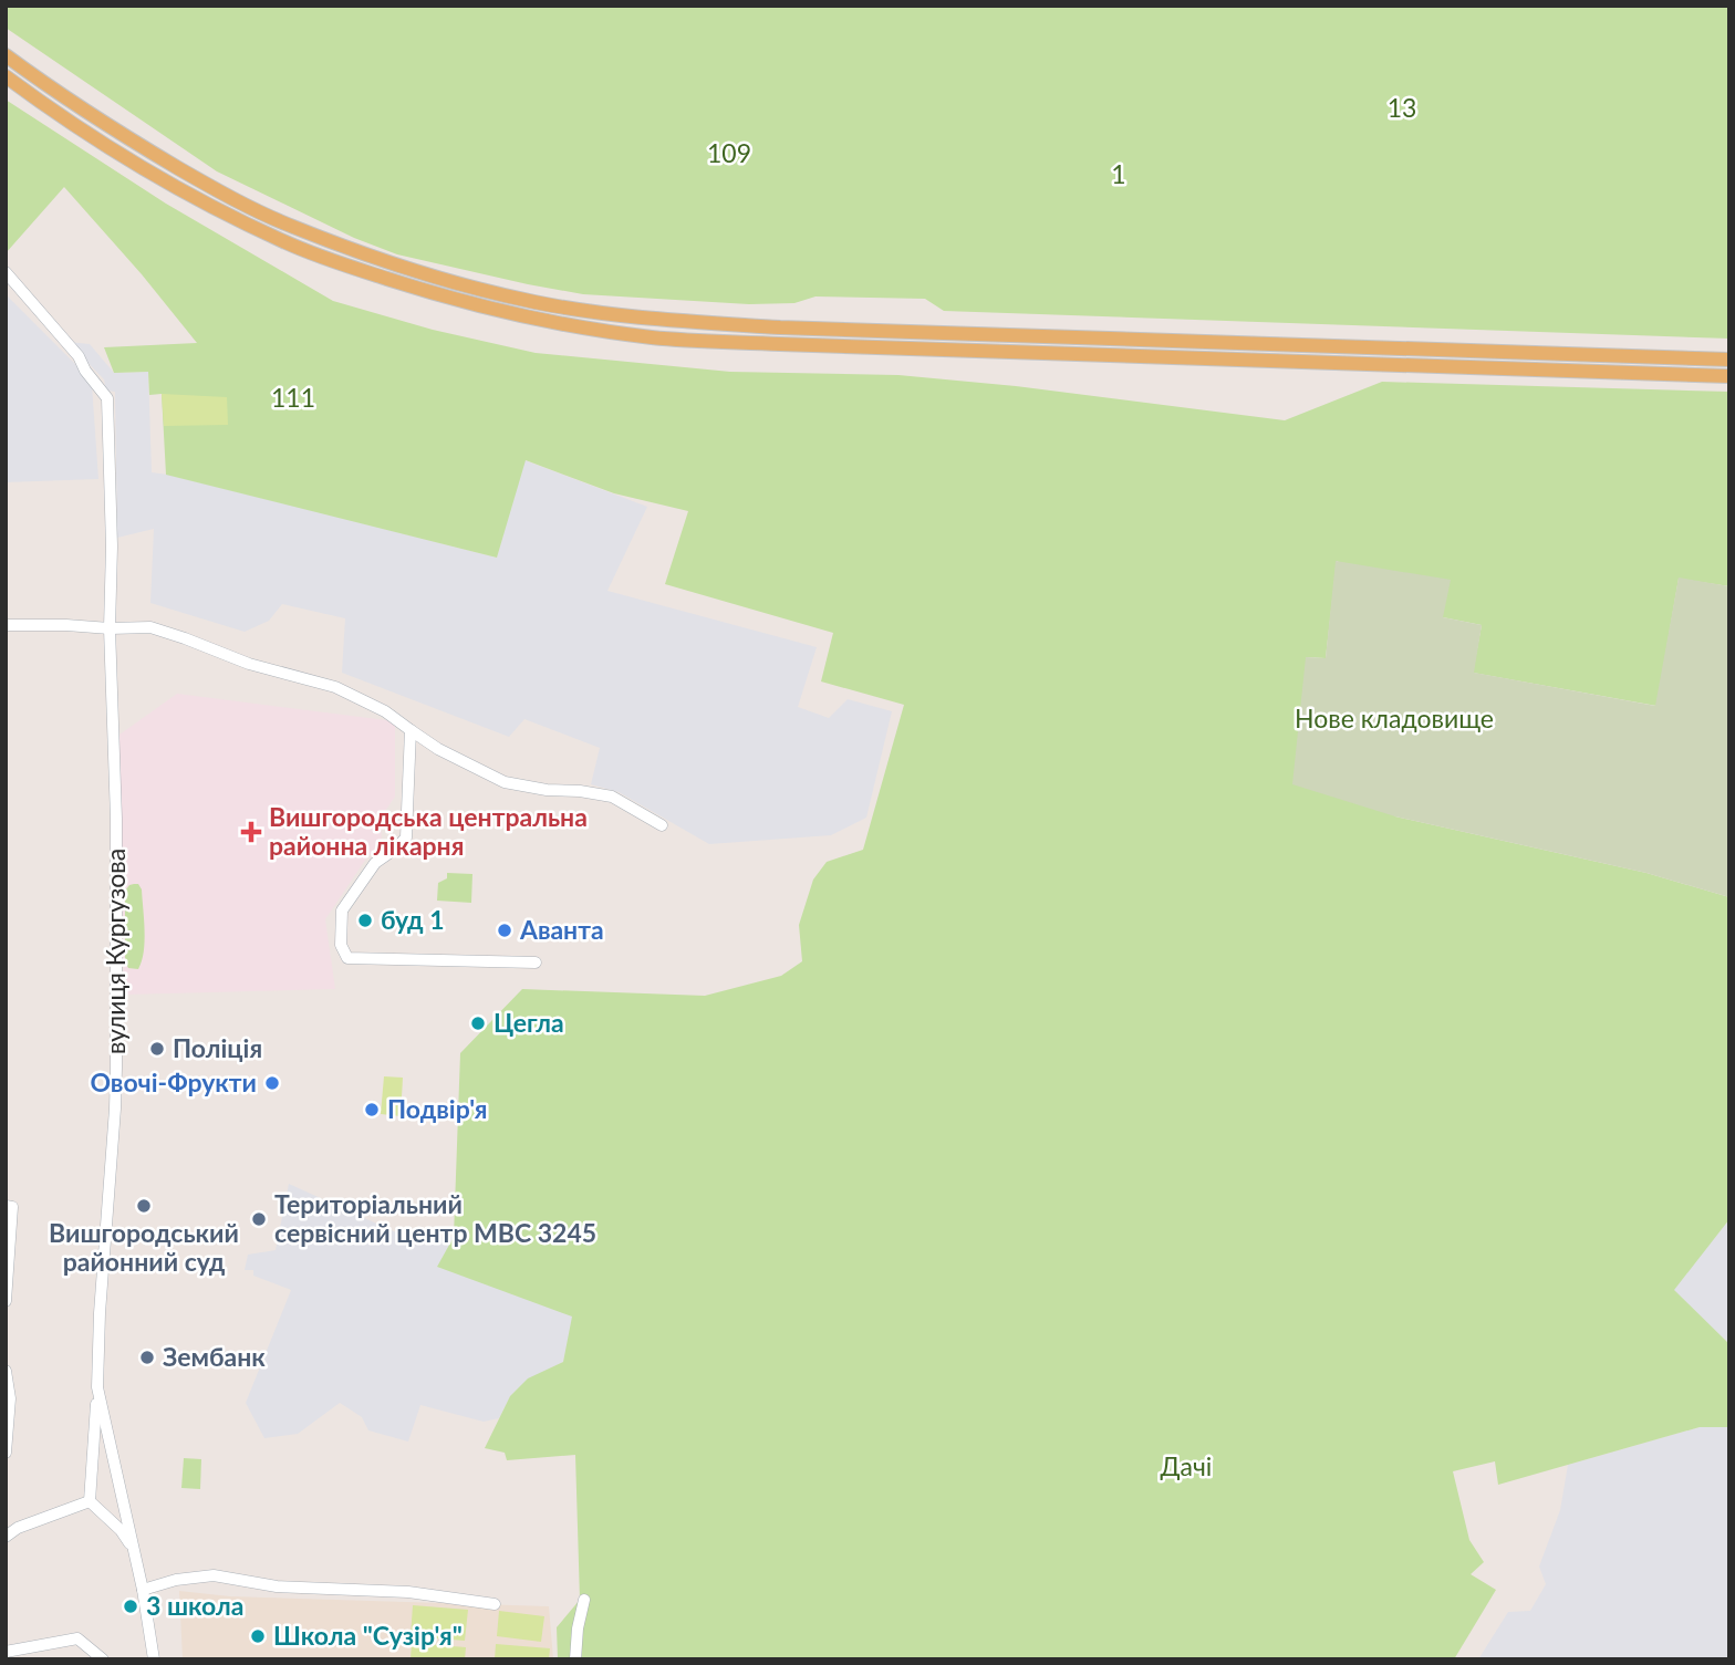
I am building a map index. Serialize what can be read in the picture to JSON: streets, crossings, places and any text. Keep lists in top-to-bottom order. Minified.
{"streets":{"street":["вулиця Кургузова"]},"parks":["13","109","1","111","Нове кладовище","Дачі"],"places":{"health":["Вишгородська центральна районна лікарня"],"other":["буд 1","Аванта","Цегла","Поліція","Овочі-Фрукти","Подвір'я","Вишгородський районний суд","Територіальний сервісний центр МВС 3245","Зембанк","3 школа","Школа \"Сузір'я\""]}}
